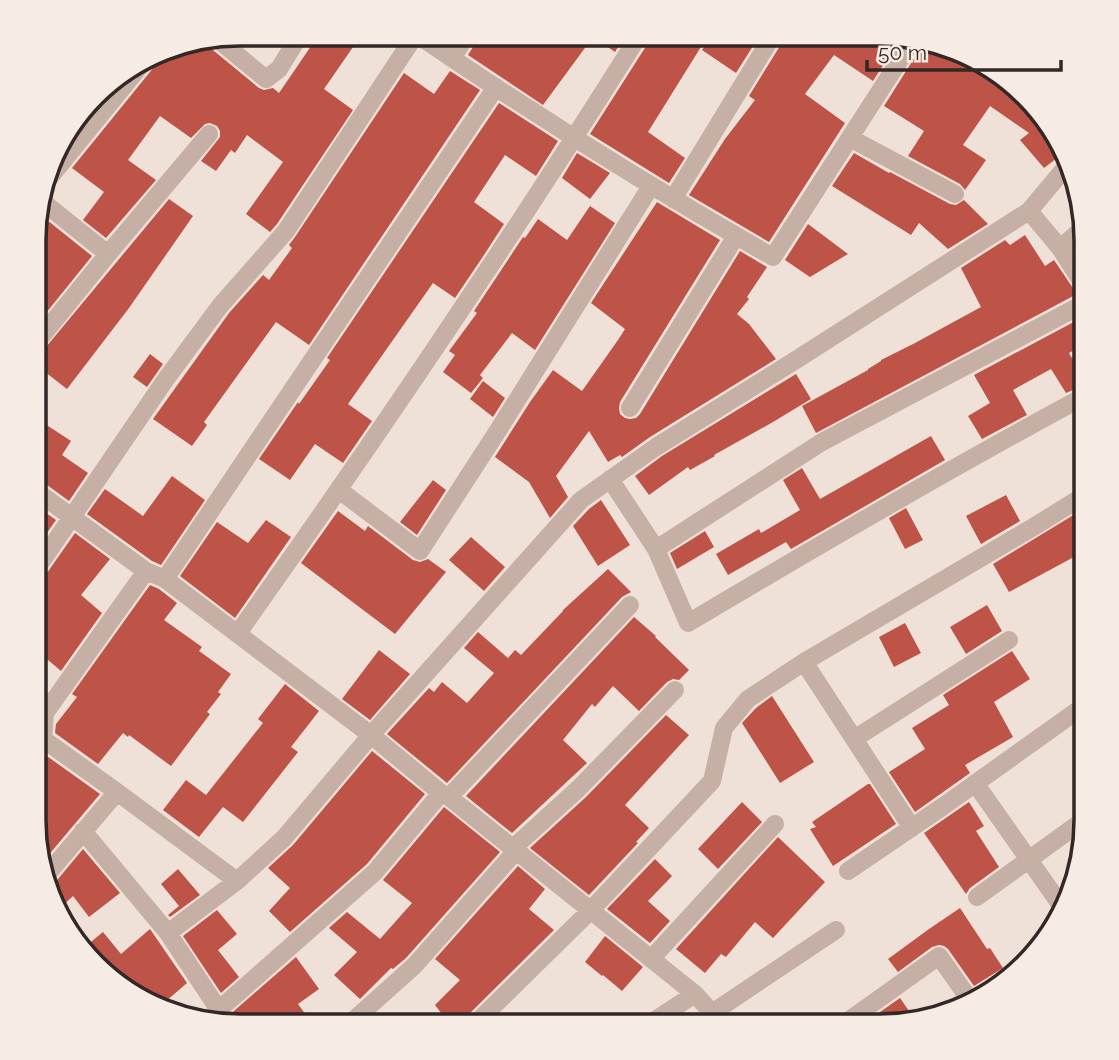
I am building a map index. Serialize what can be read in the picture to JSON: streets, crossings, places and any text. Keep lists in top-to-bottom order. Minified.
{"scale_bar":"50 m"}
